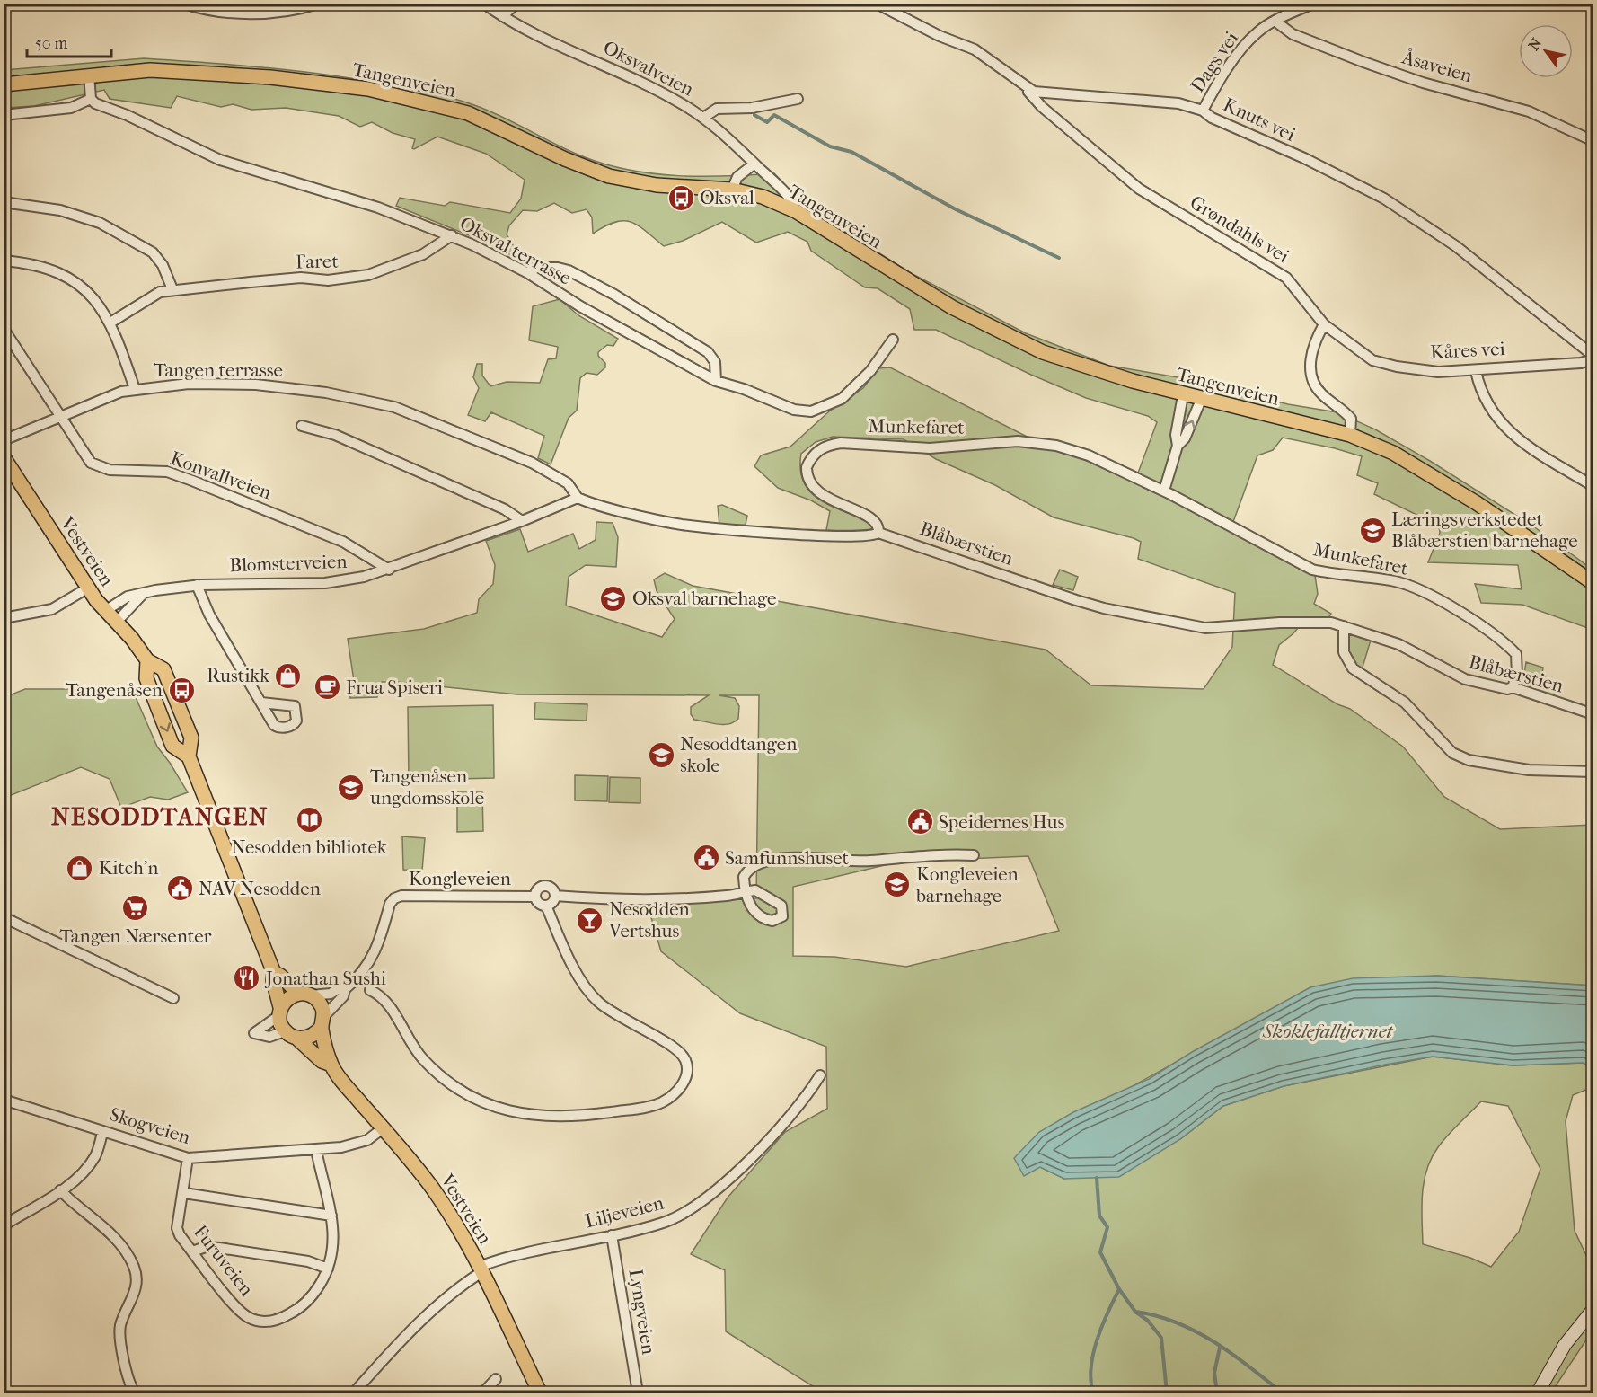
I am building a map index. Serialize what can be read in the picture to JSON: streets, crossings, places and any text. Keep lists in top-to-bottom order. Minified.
{"streets":{"main road":["Tangenveien","Vestveien"],"street":["Dags vei","Åsaveien","Oksvalveien","Knuts vei","Grøndahls vei","Oksval terrasse","Faret","Kåres vei","Tangen terrasse","Munkefaret","Konvallveien","Blåbærstien","Blomsterveien","Kongleveien","Skogveien","Liljeveien","Furuveien","Lyngveien"]},"crossings":[["Dags vei","Åsaveien"],["Dags vei","Knuts vei"],["Oksvalveien","Tangenveien"],["Knuts vei","Grøndahls vei"],["Knuts vei","Kåres vei"],["Grøndahls vei","Kåres vei"],["Oksval terrasse","Faret"],["Tangen terrasse","Konvallveien"],["Tangen terrasse","Blåbærstien"],["Tangen terrasse","Blomsterveien"],["Munkefaret","Blåbærstien"],["Konvallveien","Blomsterveien"],["Blåbærstien","Blomsterveien"],["Vestveien","Blomsterveien"],["Vestveien","Kongleveien"],["Vestveien","Skogveien"],["Vestveien","Liljeveien"],["Skogveien","Furuveien"],["Liljeveien","Lyngveien"]],"districts":["NESODDTANGEN"],"water":["Skoklefalltjernet"],"places":{"bus stop":["Oksval","Tangenåsen"],"school or university":["Læringsverkstedet Blåbærstien barnehage","Oksval barnehage","Nesoddtangen skole","Tangenåsen ungdomsskole","Kongleveien barnehage"],"shop":["Rustikk","Kitch'n"],"cafe":["Frua Spiseri"],"library":["Nesodden bibliotek"],"public building":["Speidernes Hus","Samfunnshuset","NAV Nesodden"],"supermarket":["Tangen Nærsenter"],"bar":["Nesodden Vertshus"],"restaurant":["Jonathan Sushi"]},"scale_bar":"50 m","north":"top left"}
